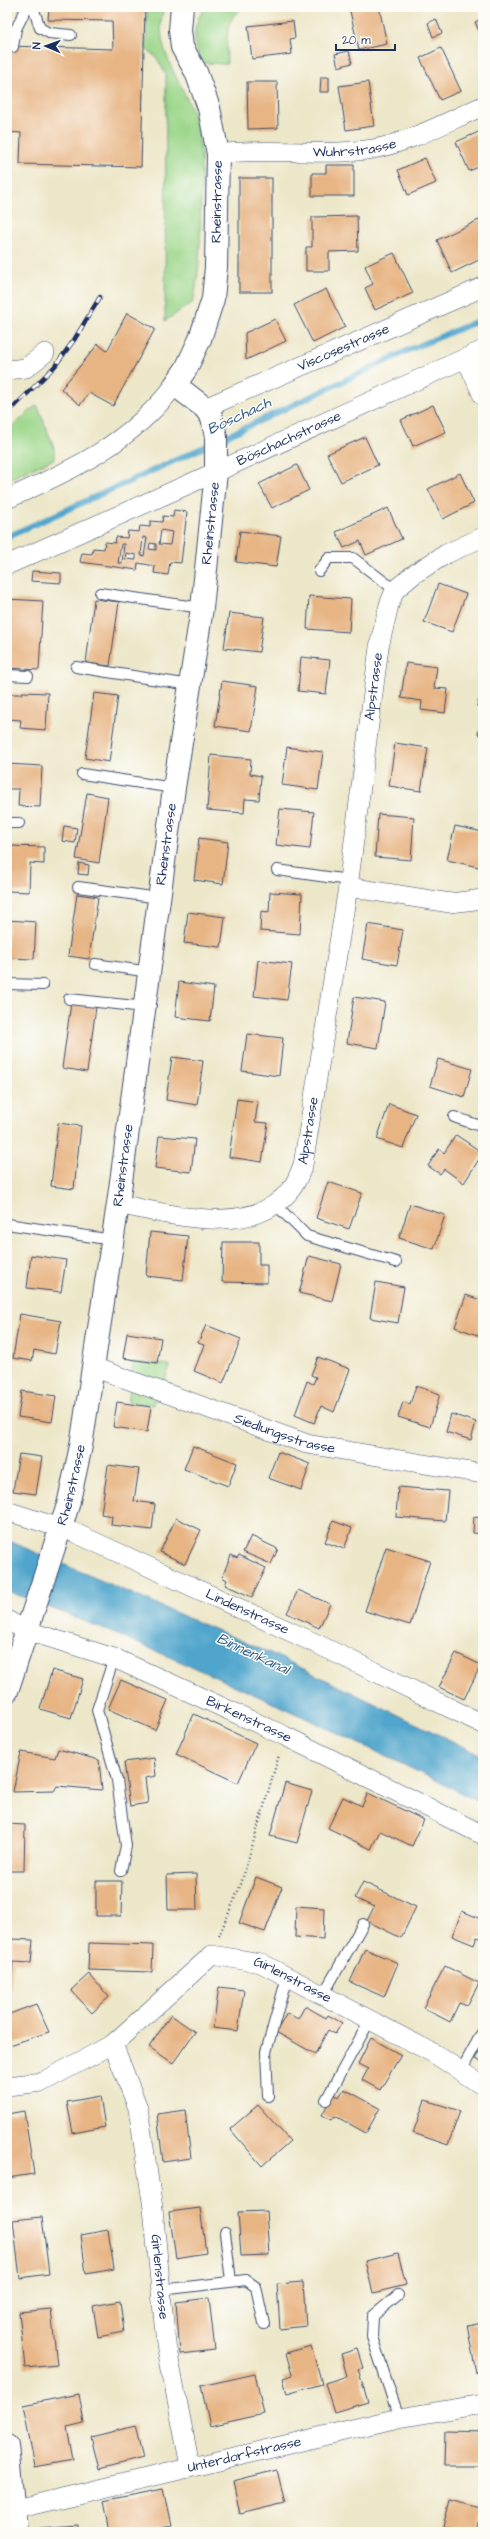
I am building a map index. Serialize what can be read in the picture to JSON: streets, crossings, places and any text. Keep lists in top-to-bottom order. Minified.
{"streets":{"street":["Wuhrstrasse","Rheinstrasse","Viscosestrasse","Böschachstrasse","Alpstrasse","Siedlungsstrasse","Lindenstrasse","Birkenstrasse","Girlenstrasse","Unterdorfstrasse"]},"crossings":[["Wuhrstrasse","Rheinstrasse"],["Rheinstrasse","Viscosestrasse"],["Rheinstrasse","Böschachstrasse"],["Rheinstrasse","Alpstrasse"],["Rheinstrasse","Siedlungsstrasse"],["Rheinstrasse","Lindenstrasse"],["Rheinstrasse","Birkenstrasse"],["Girlenstrasse","Unterdorfstrasse"]],"water":["Böschach","Binnenkanal"],"scale_bar":"20 m","north":"left"}
